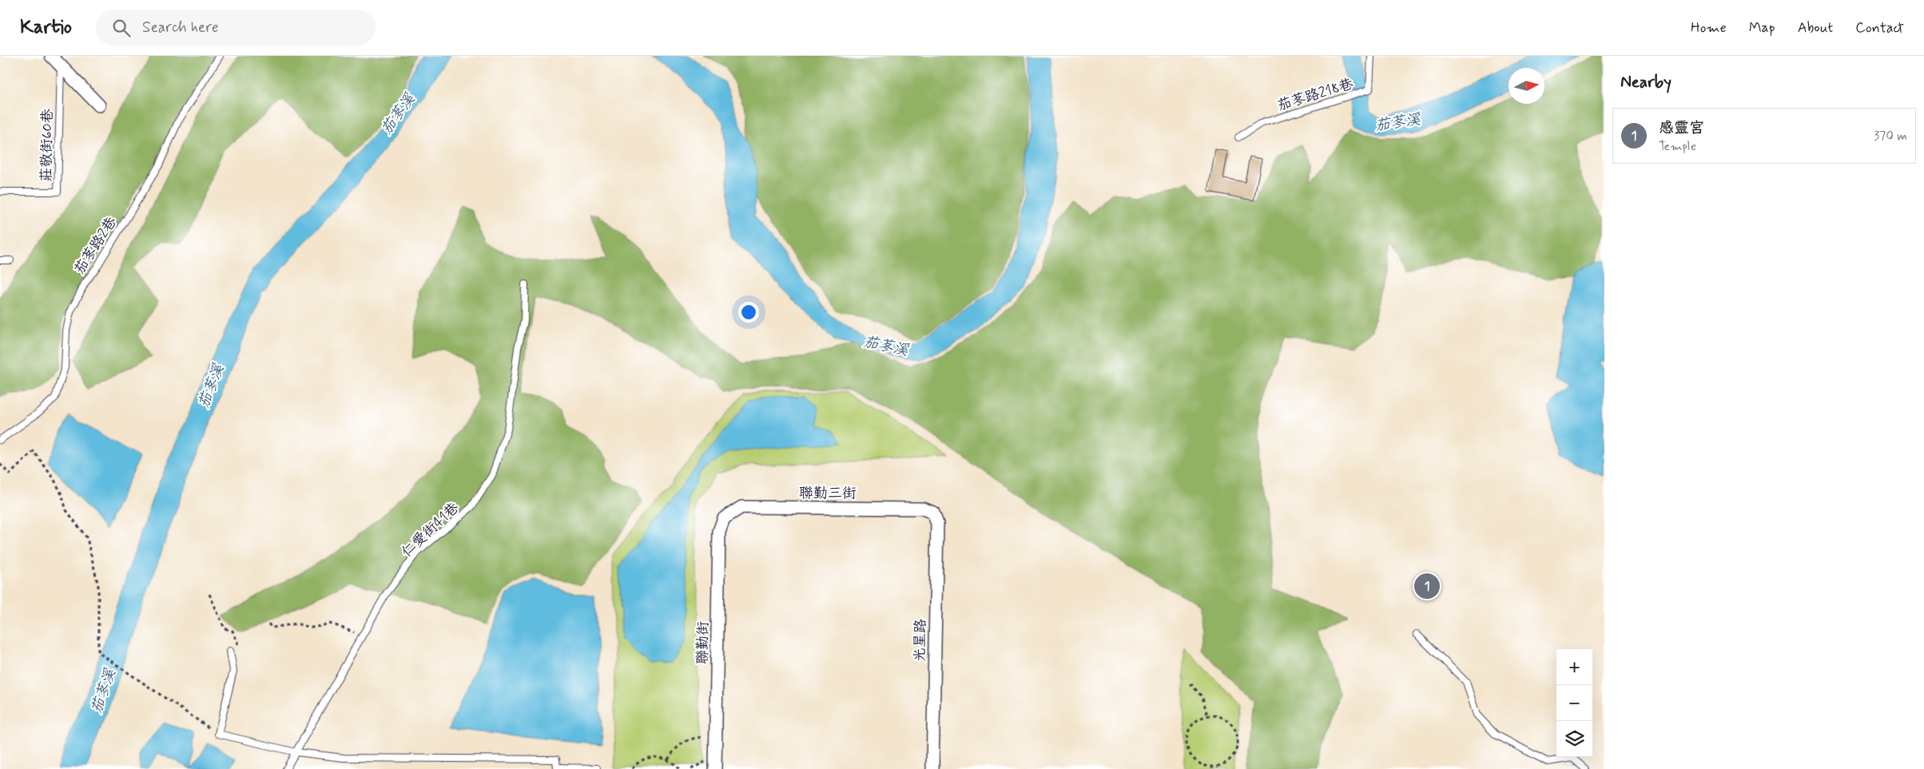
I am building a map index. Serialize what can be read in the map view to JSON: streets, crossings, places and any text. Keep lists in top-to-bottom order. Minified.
{"streets":{"street":["聯勤三街","光星路","聯勤街"],"lane":["茄苳路218巷","莊敬街60巷","茄苳路2巷","仁愛街41巷"]},"crossings":[["聯勤三街","光星路"],["聯勤三街","聯勤街"]],"water":["茄苳溪"],"north":"right","page":{"header":"Kartio","search":"Search here","nav":["Home","Map","About","Contact"],"heading":"Nearby","list":[{"mark":"1","name":"感靈宮","note":"Temple","value":"370 m"}],"pins":"1","map_buttons":["+","−"]}}
